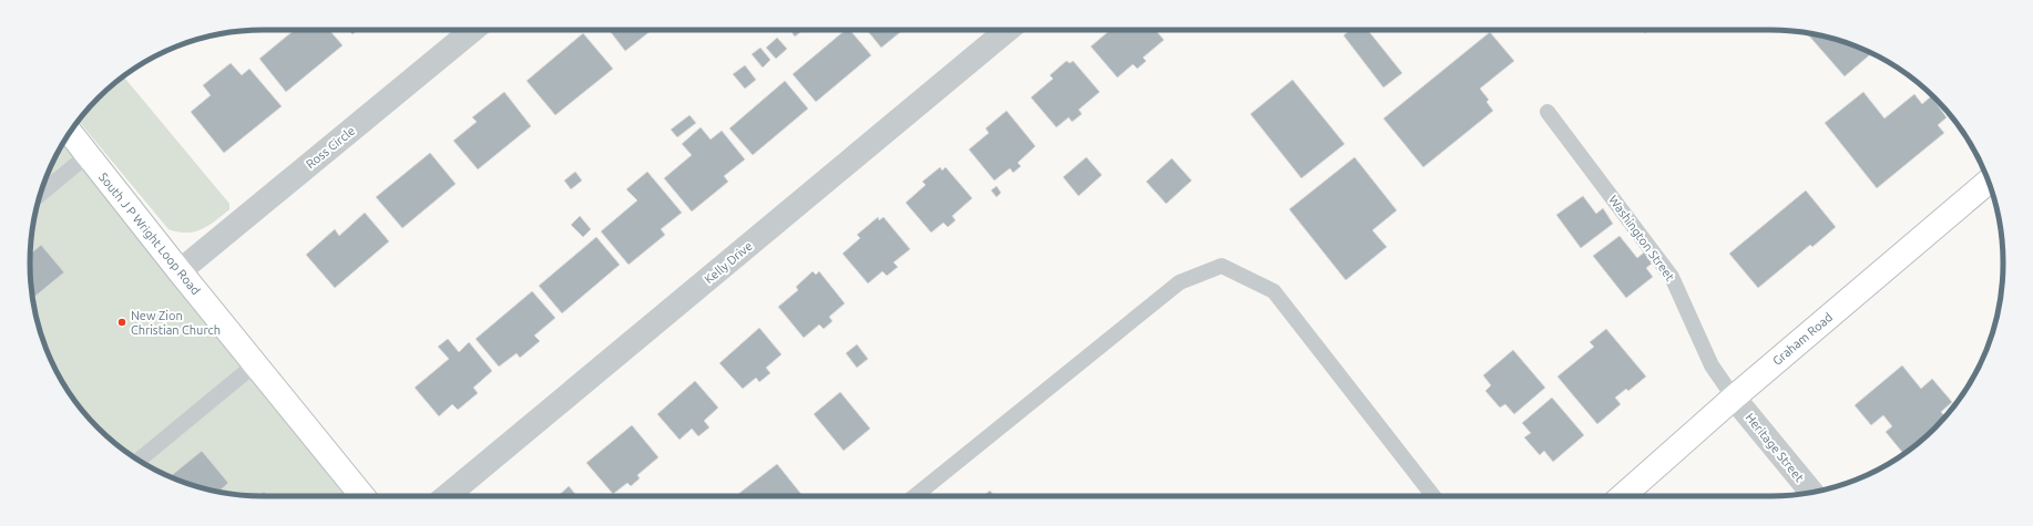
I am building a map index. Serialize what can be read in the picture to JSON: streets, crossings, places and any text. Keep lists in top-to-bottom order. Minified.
{"streets":{"main road":["South J P Wright Loop Road","Graham Road"],"street":["Ross Circle","Kelly Drive","Heritage Street"],"lane":["Washington Street"]},"crossings":[["Ross Circle","South J P Wright Loop Road"],["Washington Street","Graham Road"],["Washington Street","Heritage Street"],["Graham Road","Heritage Street"]],"places":["New Zion Christian Church"]}
